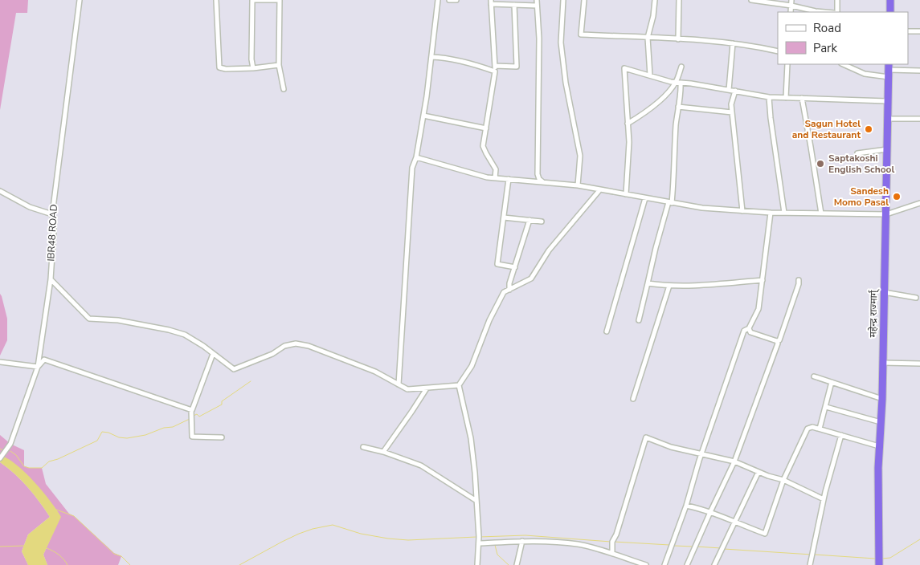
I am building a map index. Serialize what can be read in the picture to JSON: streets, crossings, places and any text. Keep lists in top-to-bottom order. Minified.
{"streets":{"highway":["महेन्द्र राज्मार्ग्"],"street":["IBR48 ROAD"]},"places":["Sagun Hotel and Restaurant","Saptakoshi English School","Sandesh Momo Pasal"],"legend":["Road","Park"]}
